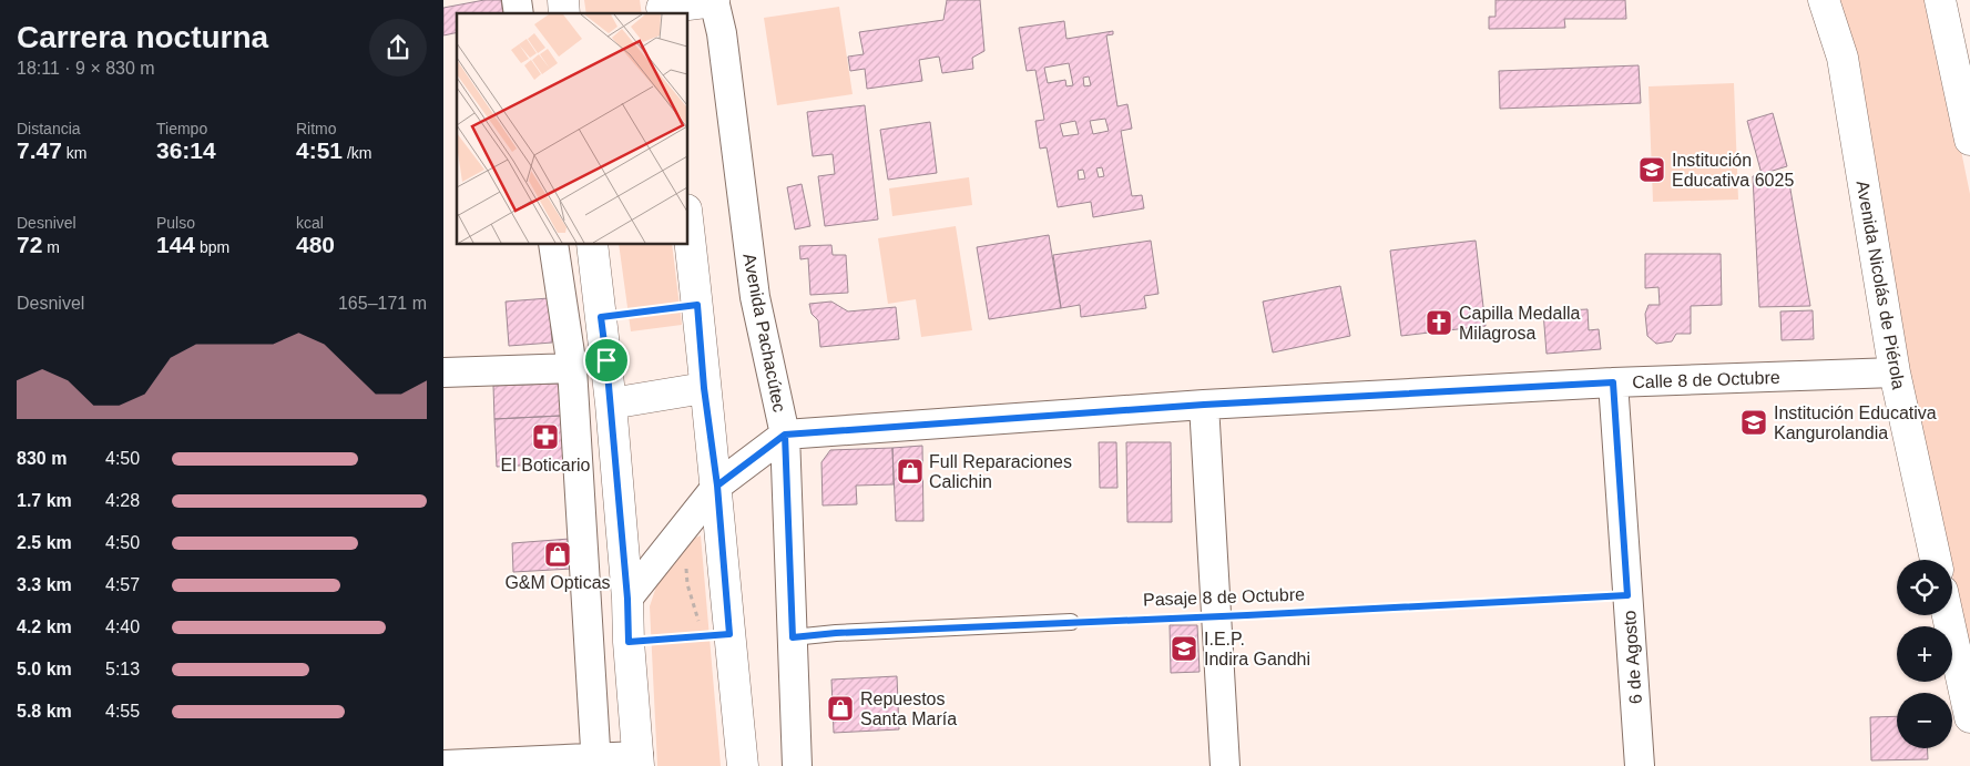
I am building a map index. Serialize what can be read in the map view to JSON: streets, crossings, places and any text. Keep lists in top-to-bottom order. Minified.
{"streets":{"main road":["Avenida Nicolás de Piérola"],"street":["Avenida Pachacútec","Calle 8 de Octubre","6 de Agosto"],"path":["Pasaje 8 de Octubre"]},"crossings":[["Avenida Nicolás de Piérola","Calle 8 de Octubre"],["Avenida Pachacútec","Calle 8 de Octubre"],["Calle 8 de Octubre","6 de Agosto"],["Pasaje 8 de Octubre","6 de Agosto"]],"places":{"school or university":["Institución Educativa 6025","Institución Educativa Kangurolandia","I.E.P. Indira Gandhi"],"church":["Capilla Medalla Milagrosa"],"pharmacy":["El Boticario"],"shop":["Full Reparaciones Calichin","G&M Opticas","Repuestos Santa María"]},"page":{"heading":["Carrera nocturna","18:11 · 9 × 830 m"],"stats":[["Distancia","7.47 km"],["Tiempo","36:14"],["Ritmo","4:51 /km"],["Desnivel","72 m"],["Pulso","144 bpm"],["kcal","480"]],"chart":["Desnivel","165–171 m"],"list":[{"name":"830 m","note":"4:50"},{"name":"1.7 km","note":"4:28"},{"name":"2.5 km","note":"4:50"},{"name":"3.3 km","note":"4:57"},{"name":"4.2 km","note":"4:40"},{"name":"5.0 km","note":"5:13"},{"name":"5.8 km","note":"4:55"}],"map_buttons":["+","−"]}}
